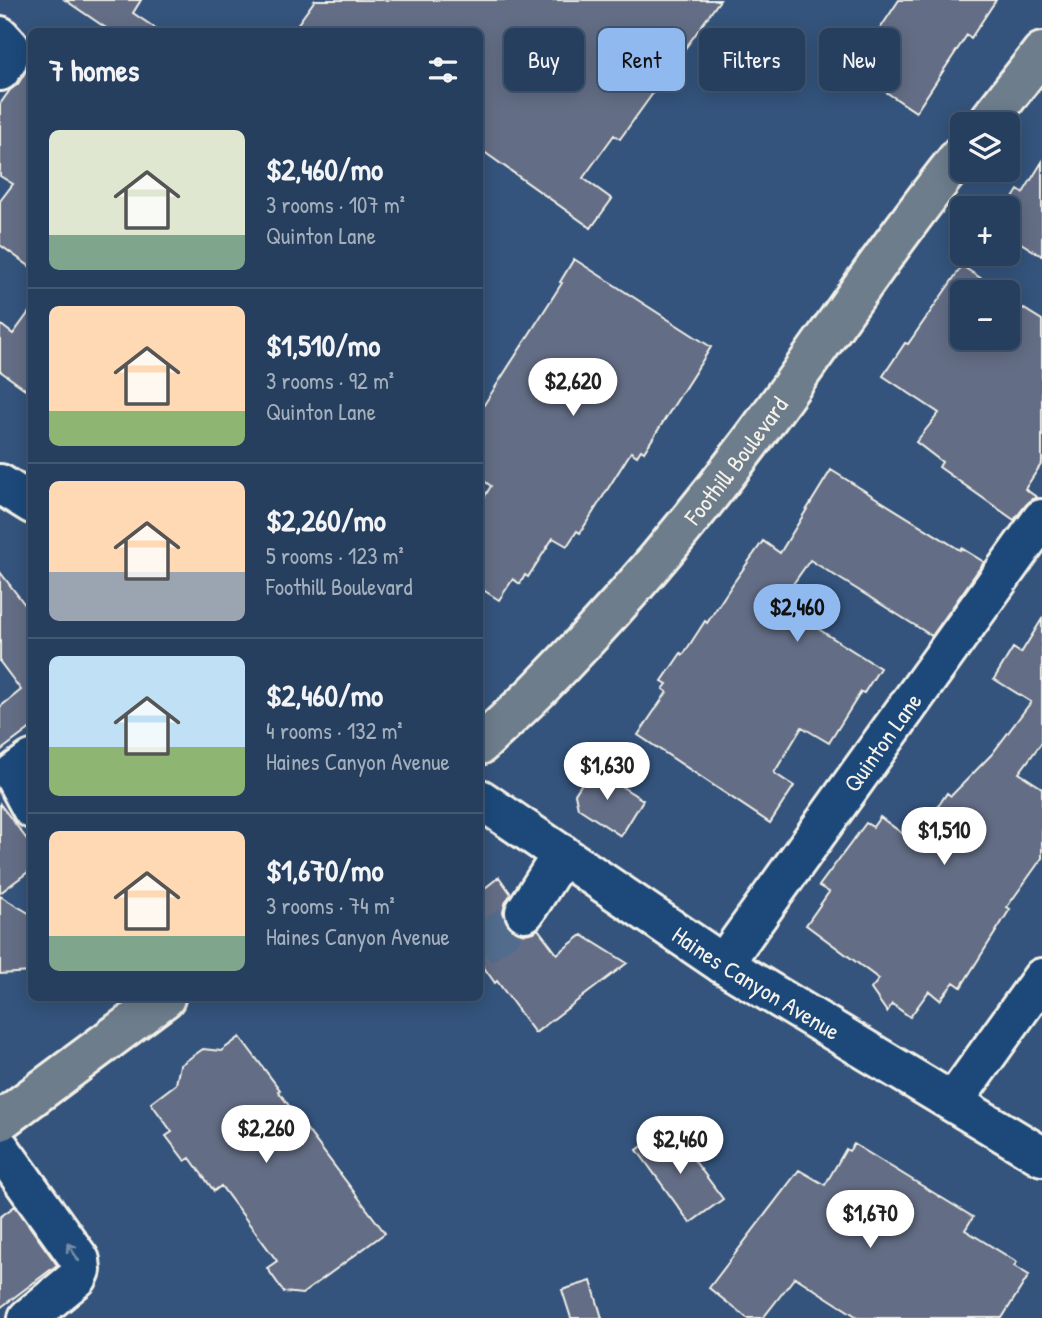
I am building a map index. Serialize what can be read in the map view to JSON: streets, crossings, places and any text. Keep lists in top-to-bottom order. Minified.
{"streets":{"main road":["Foothill Boulevard"],"street":["Quinton Lane","Haines Canyon Avenue"]},"crossings":[["Quinton Lane","Haines Canyon Avenue"]],"page":{"chip":["Buy","Rent","Filters","New"],"heading":"7 homes","map_buttons":["+","−"],"list":[{"name":"$2,460/mo","note":"3 rooms · 107 m² · Quinton Lane"},{"name":"$1,510/mo","note":"3 rooms · 92 m² · Quinton Lane"},{"name":"$2,260/mo","note":"5 rooms · 123 m² · Foothill Boulevard"},{"name":"$2,460/mo","note":"4 rooms · 132 m² · Haines Canyon Avenue"},{"name":"$1,670/mo","note":"3 rooms · 74 m² · Haines Canyon Avenue"}],"price":["$2,620","$2,460","$1,630","$1,510","$2,260","$2,460","$1,670"]}}
